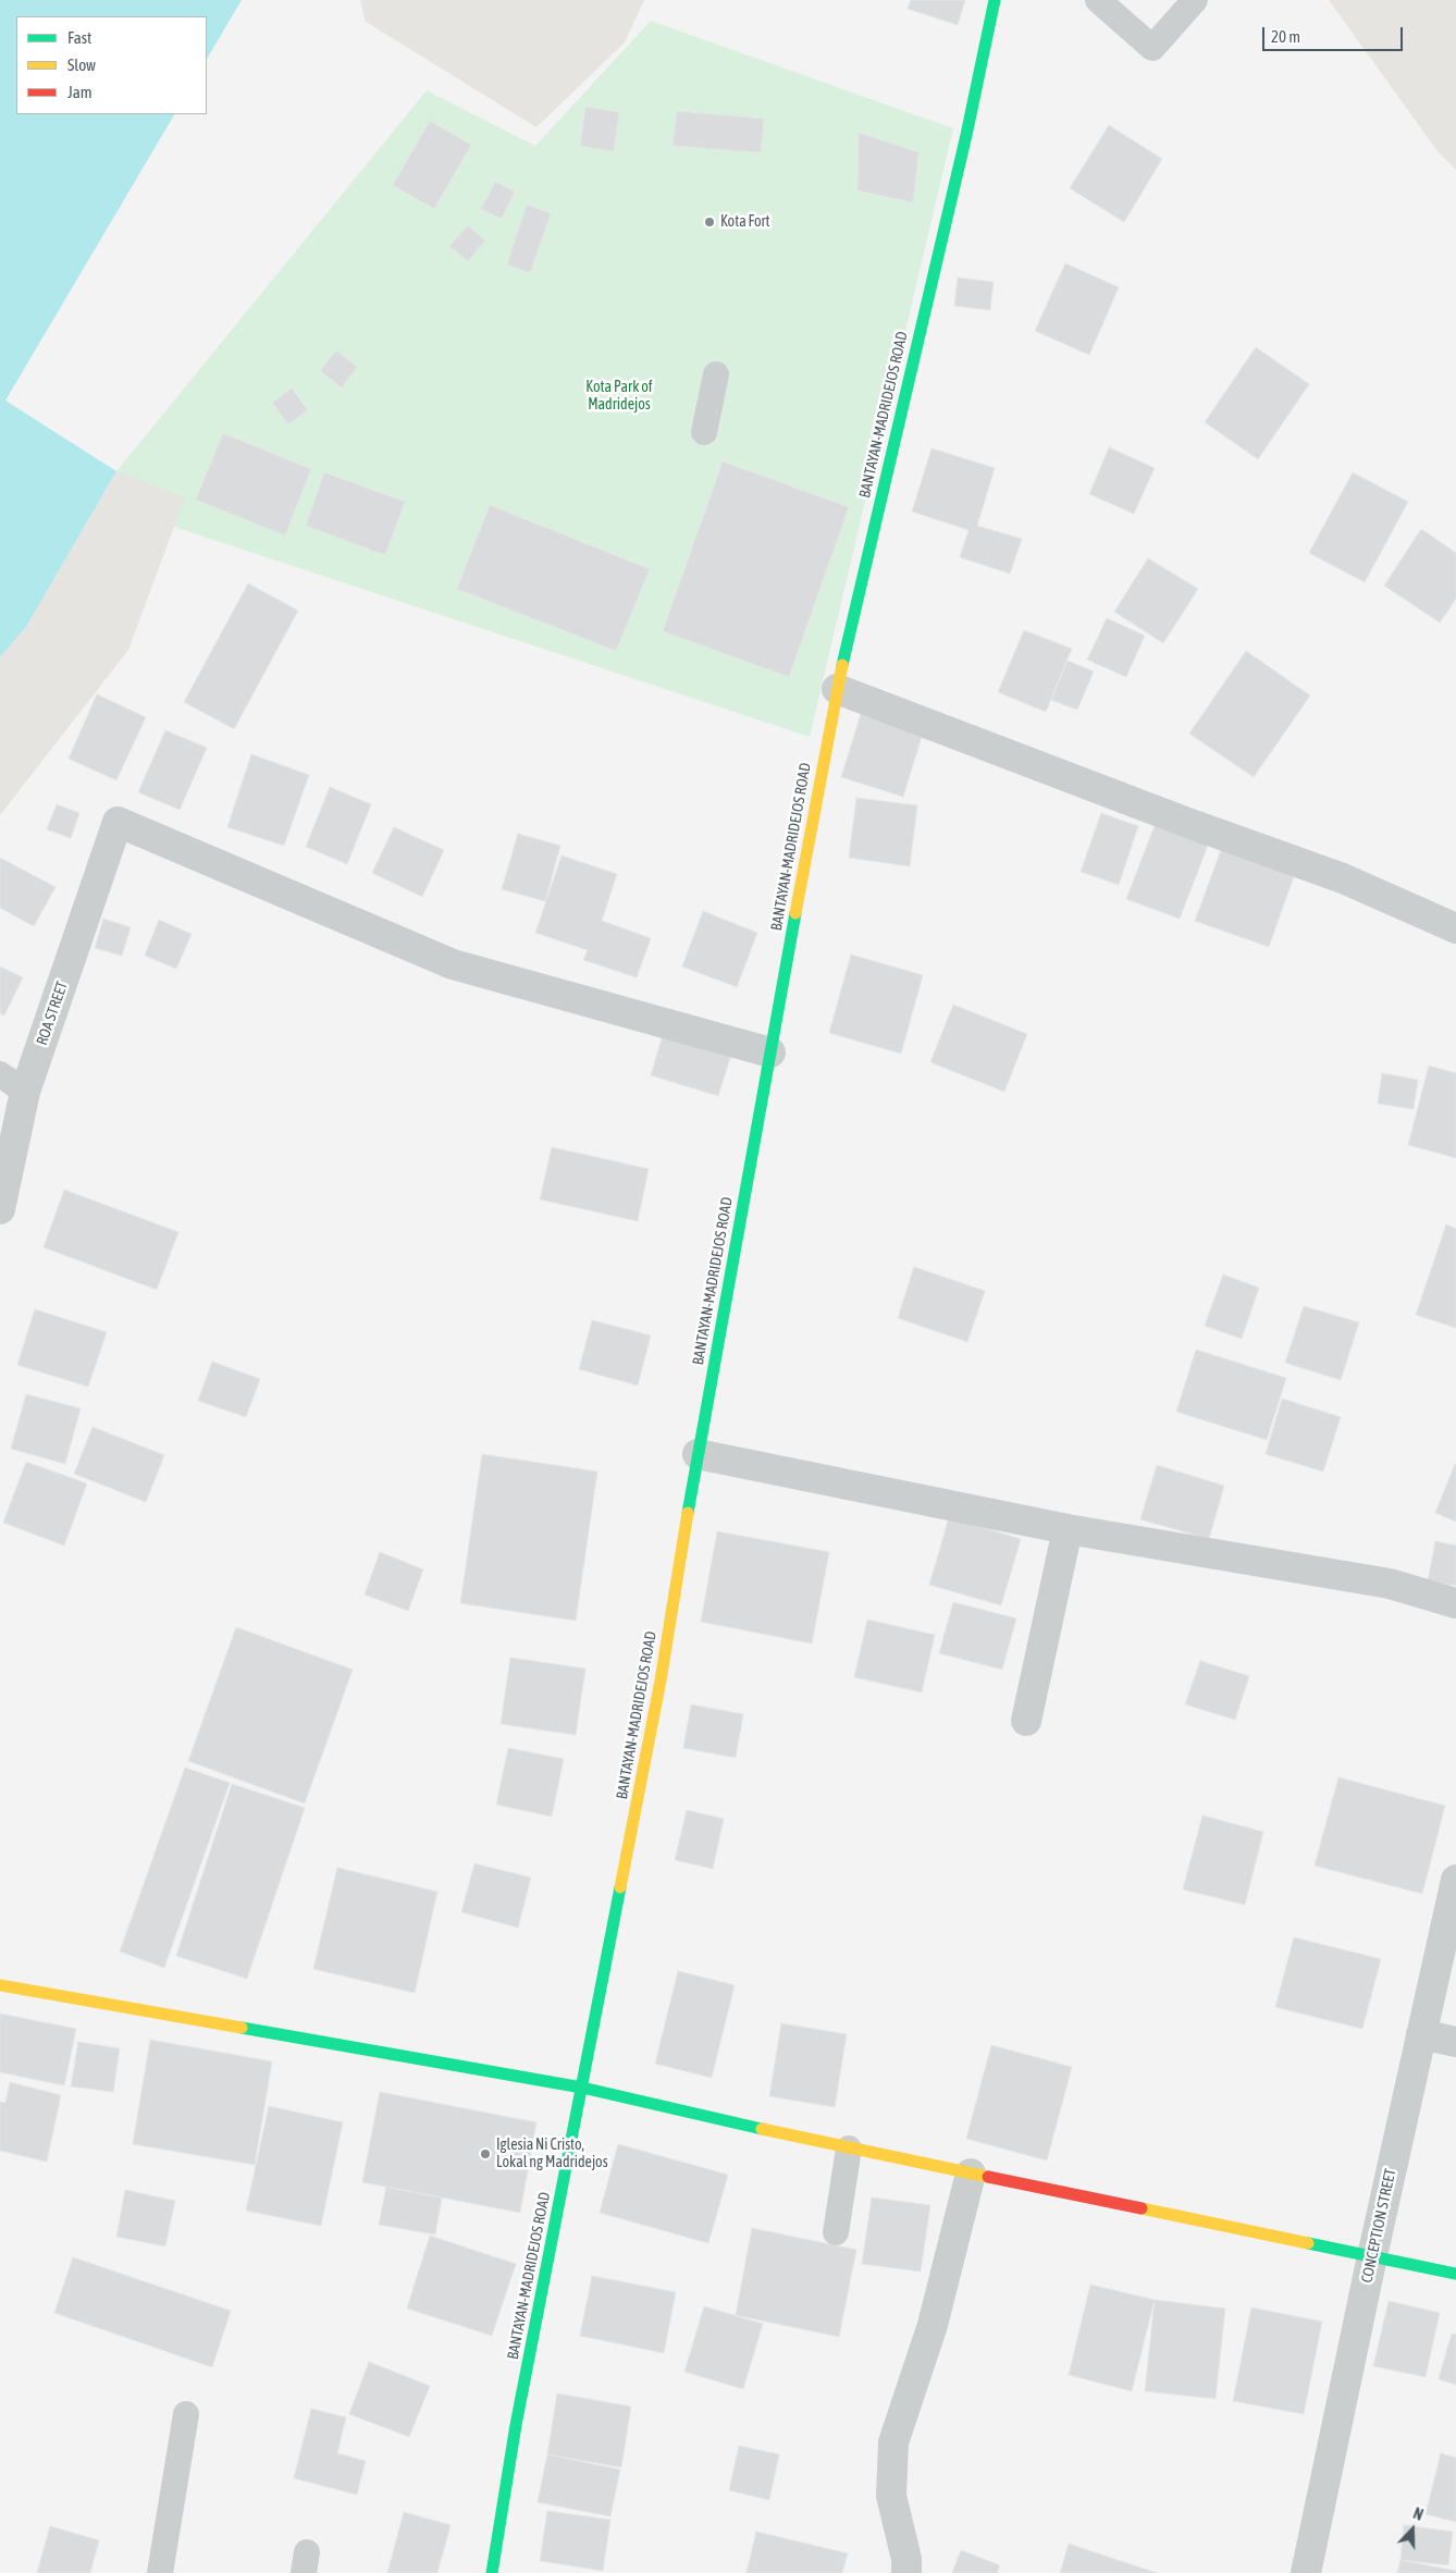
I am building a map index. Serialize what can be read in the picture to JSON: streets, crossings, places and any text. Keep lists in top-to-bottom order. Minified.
{"streets":{"street":["BANTAYAN-MADRIDEJOS ROAD","ROA STREET","CONCEPTION STREET"]},"crossings":[["BANTAYAN-MADRIDEJOS ROAD","ROA STREET"]],"parks":["Kota Park of Madridejos"],"places":["Kota Fort","Iglesia Ni Cristo, Lokal ng Madridejos"],"legend":["Fast","Slow","Jam"],"scale_bar":"20 m","north":"top"}
